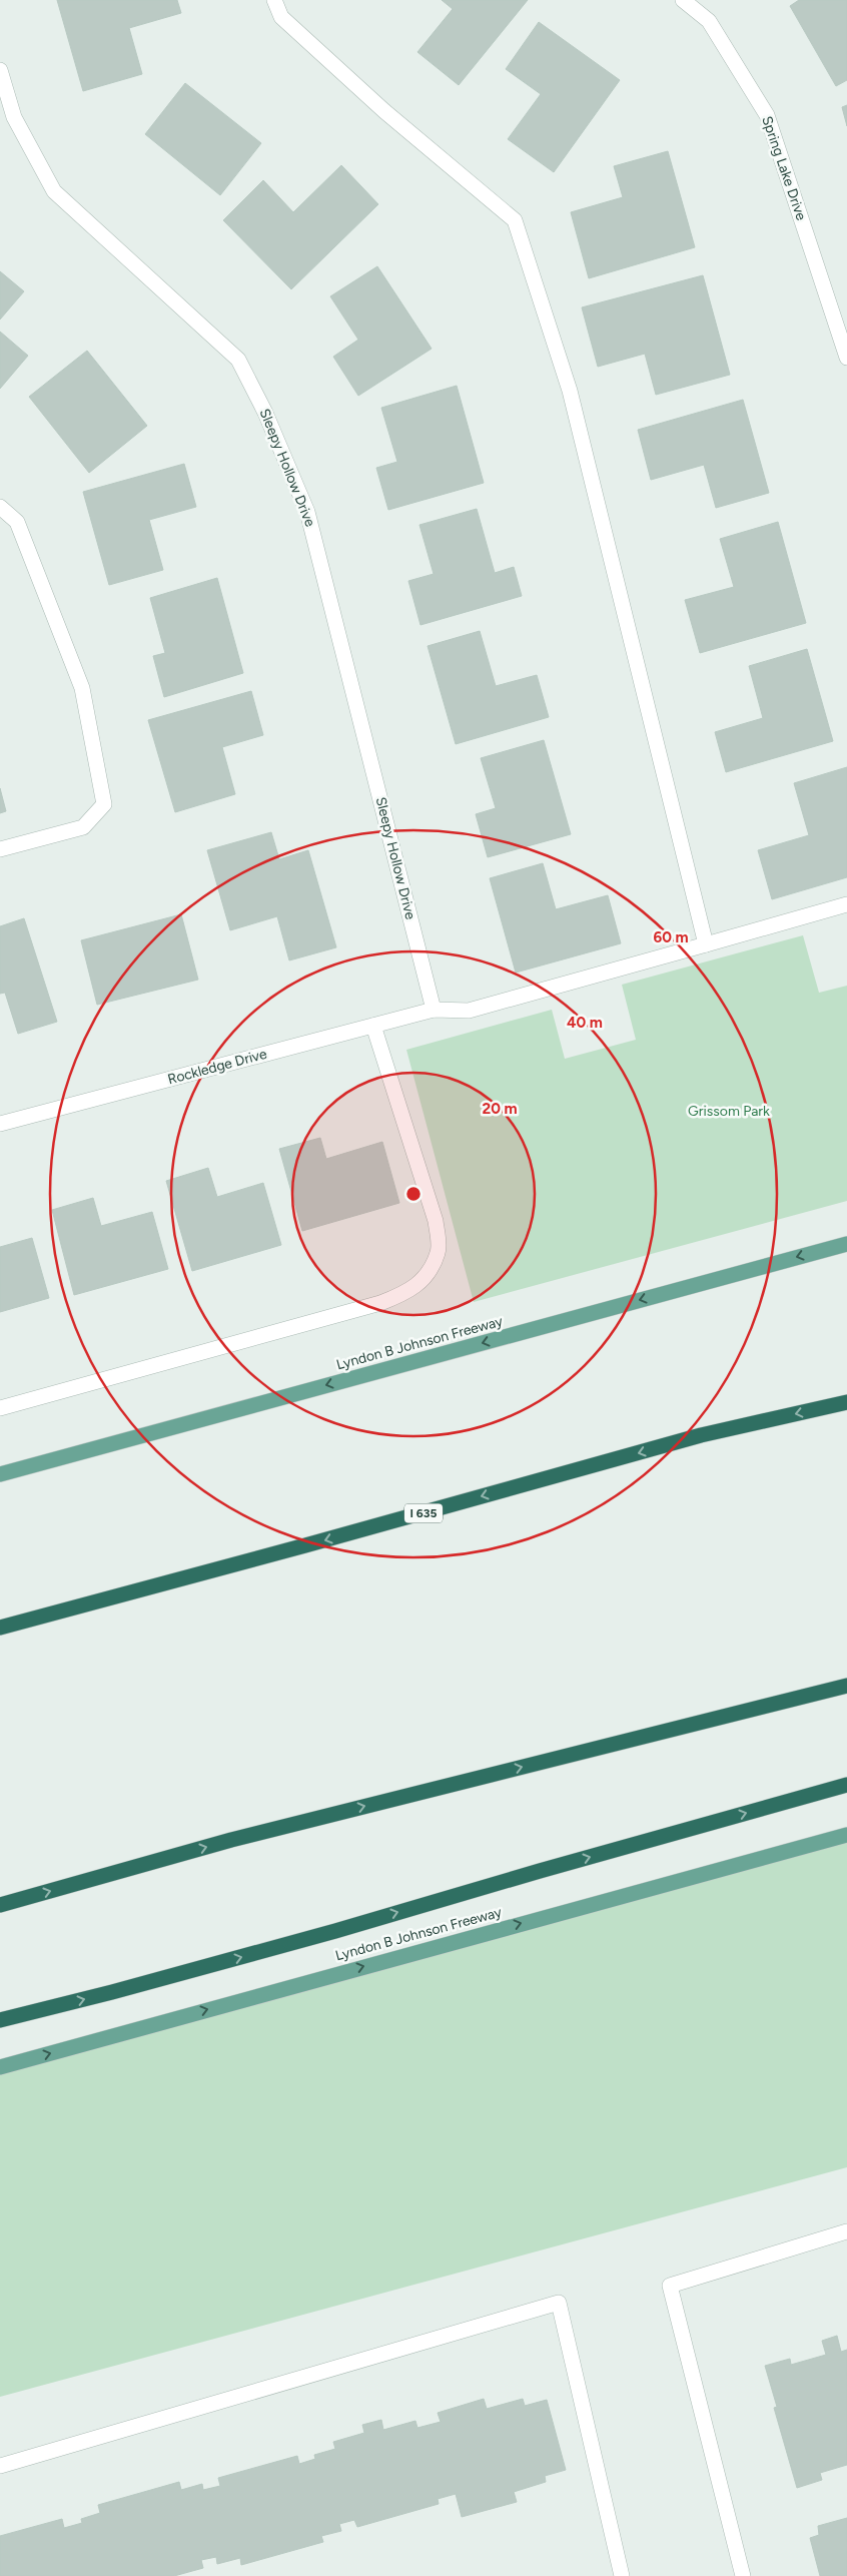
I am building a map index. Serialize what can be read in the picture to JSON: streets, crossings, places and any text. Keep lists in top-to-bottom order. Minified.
{"streets":{"highway":["I 635"],"main road":["Lyndon B Johnson Freeway"],"street":["Spring Lake Drive","Sleepy Hollow Drive","Rockledge Drive"]},"crossings":[["Sleepy Hollow Drive","Rockledge Drive"]],"parks":["Grissom Park"],"rings":["60 m","40 m","20 m"]}
